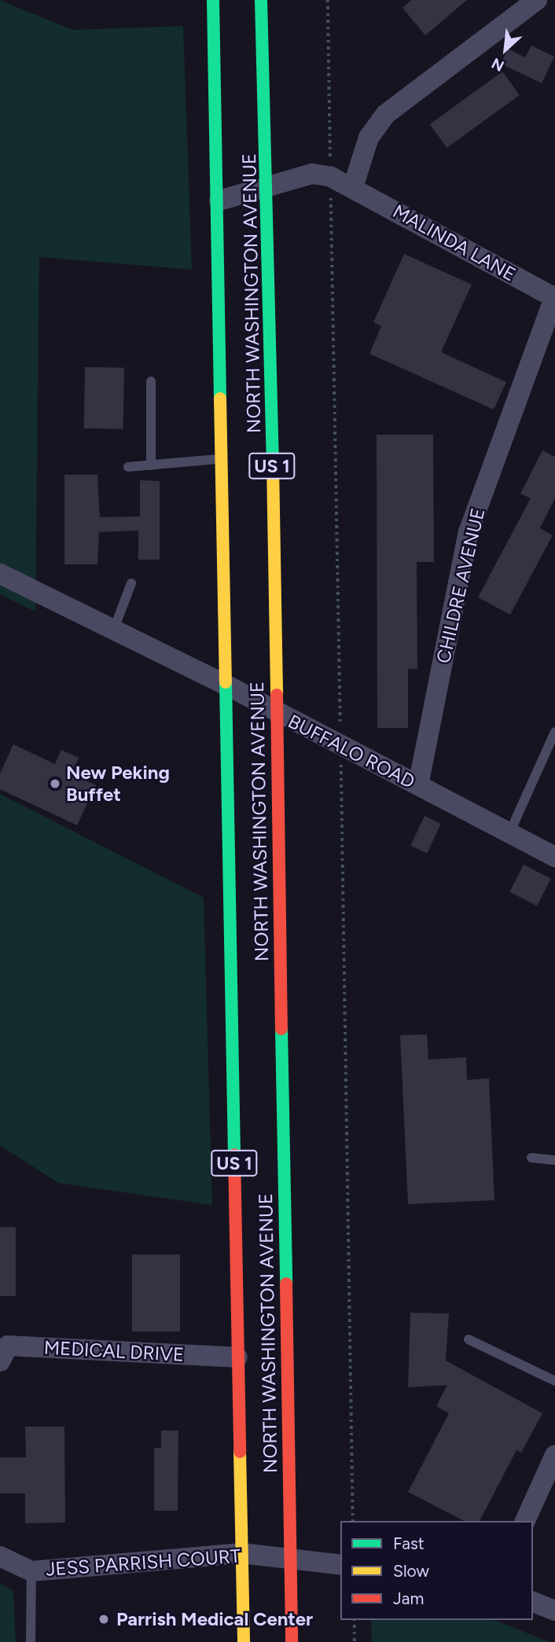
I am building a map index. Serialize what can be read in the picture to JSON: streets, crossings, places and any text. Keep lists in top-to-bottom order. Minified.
{"streets":{"main road":["NORTH WASHINGTON AVENUE","US 1"],"street":["MALINDA LANE","CHILDRE AVENUE","BUFFALO ROAD","MEDICAL DRIVE","JESS PARRISH COURT"]},"crossings":[["MALINDA LANE","NORTH WASHINGTON AVENUE"],["MALINDA LANE","CHILDRE AVENUE"],["NORTH WASHINGTON AVENUE","BUFFALO ROAD"],["NORTH WASHINGTON AVENUE","MEDICAL DRIVE"],["NORTH WASHINGTON AVENUE","JESS PARRISH COURT"],["CHILDRE AVENUE","BUFFALO ROAD"]],"places":["New Peking Buffet","Parrish Medical Center"],"legend":["Fast","Slow","Jam"],"north":"bottom left"}
